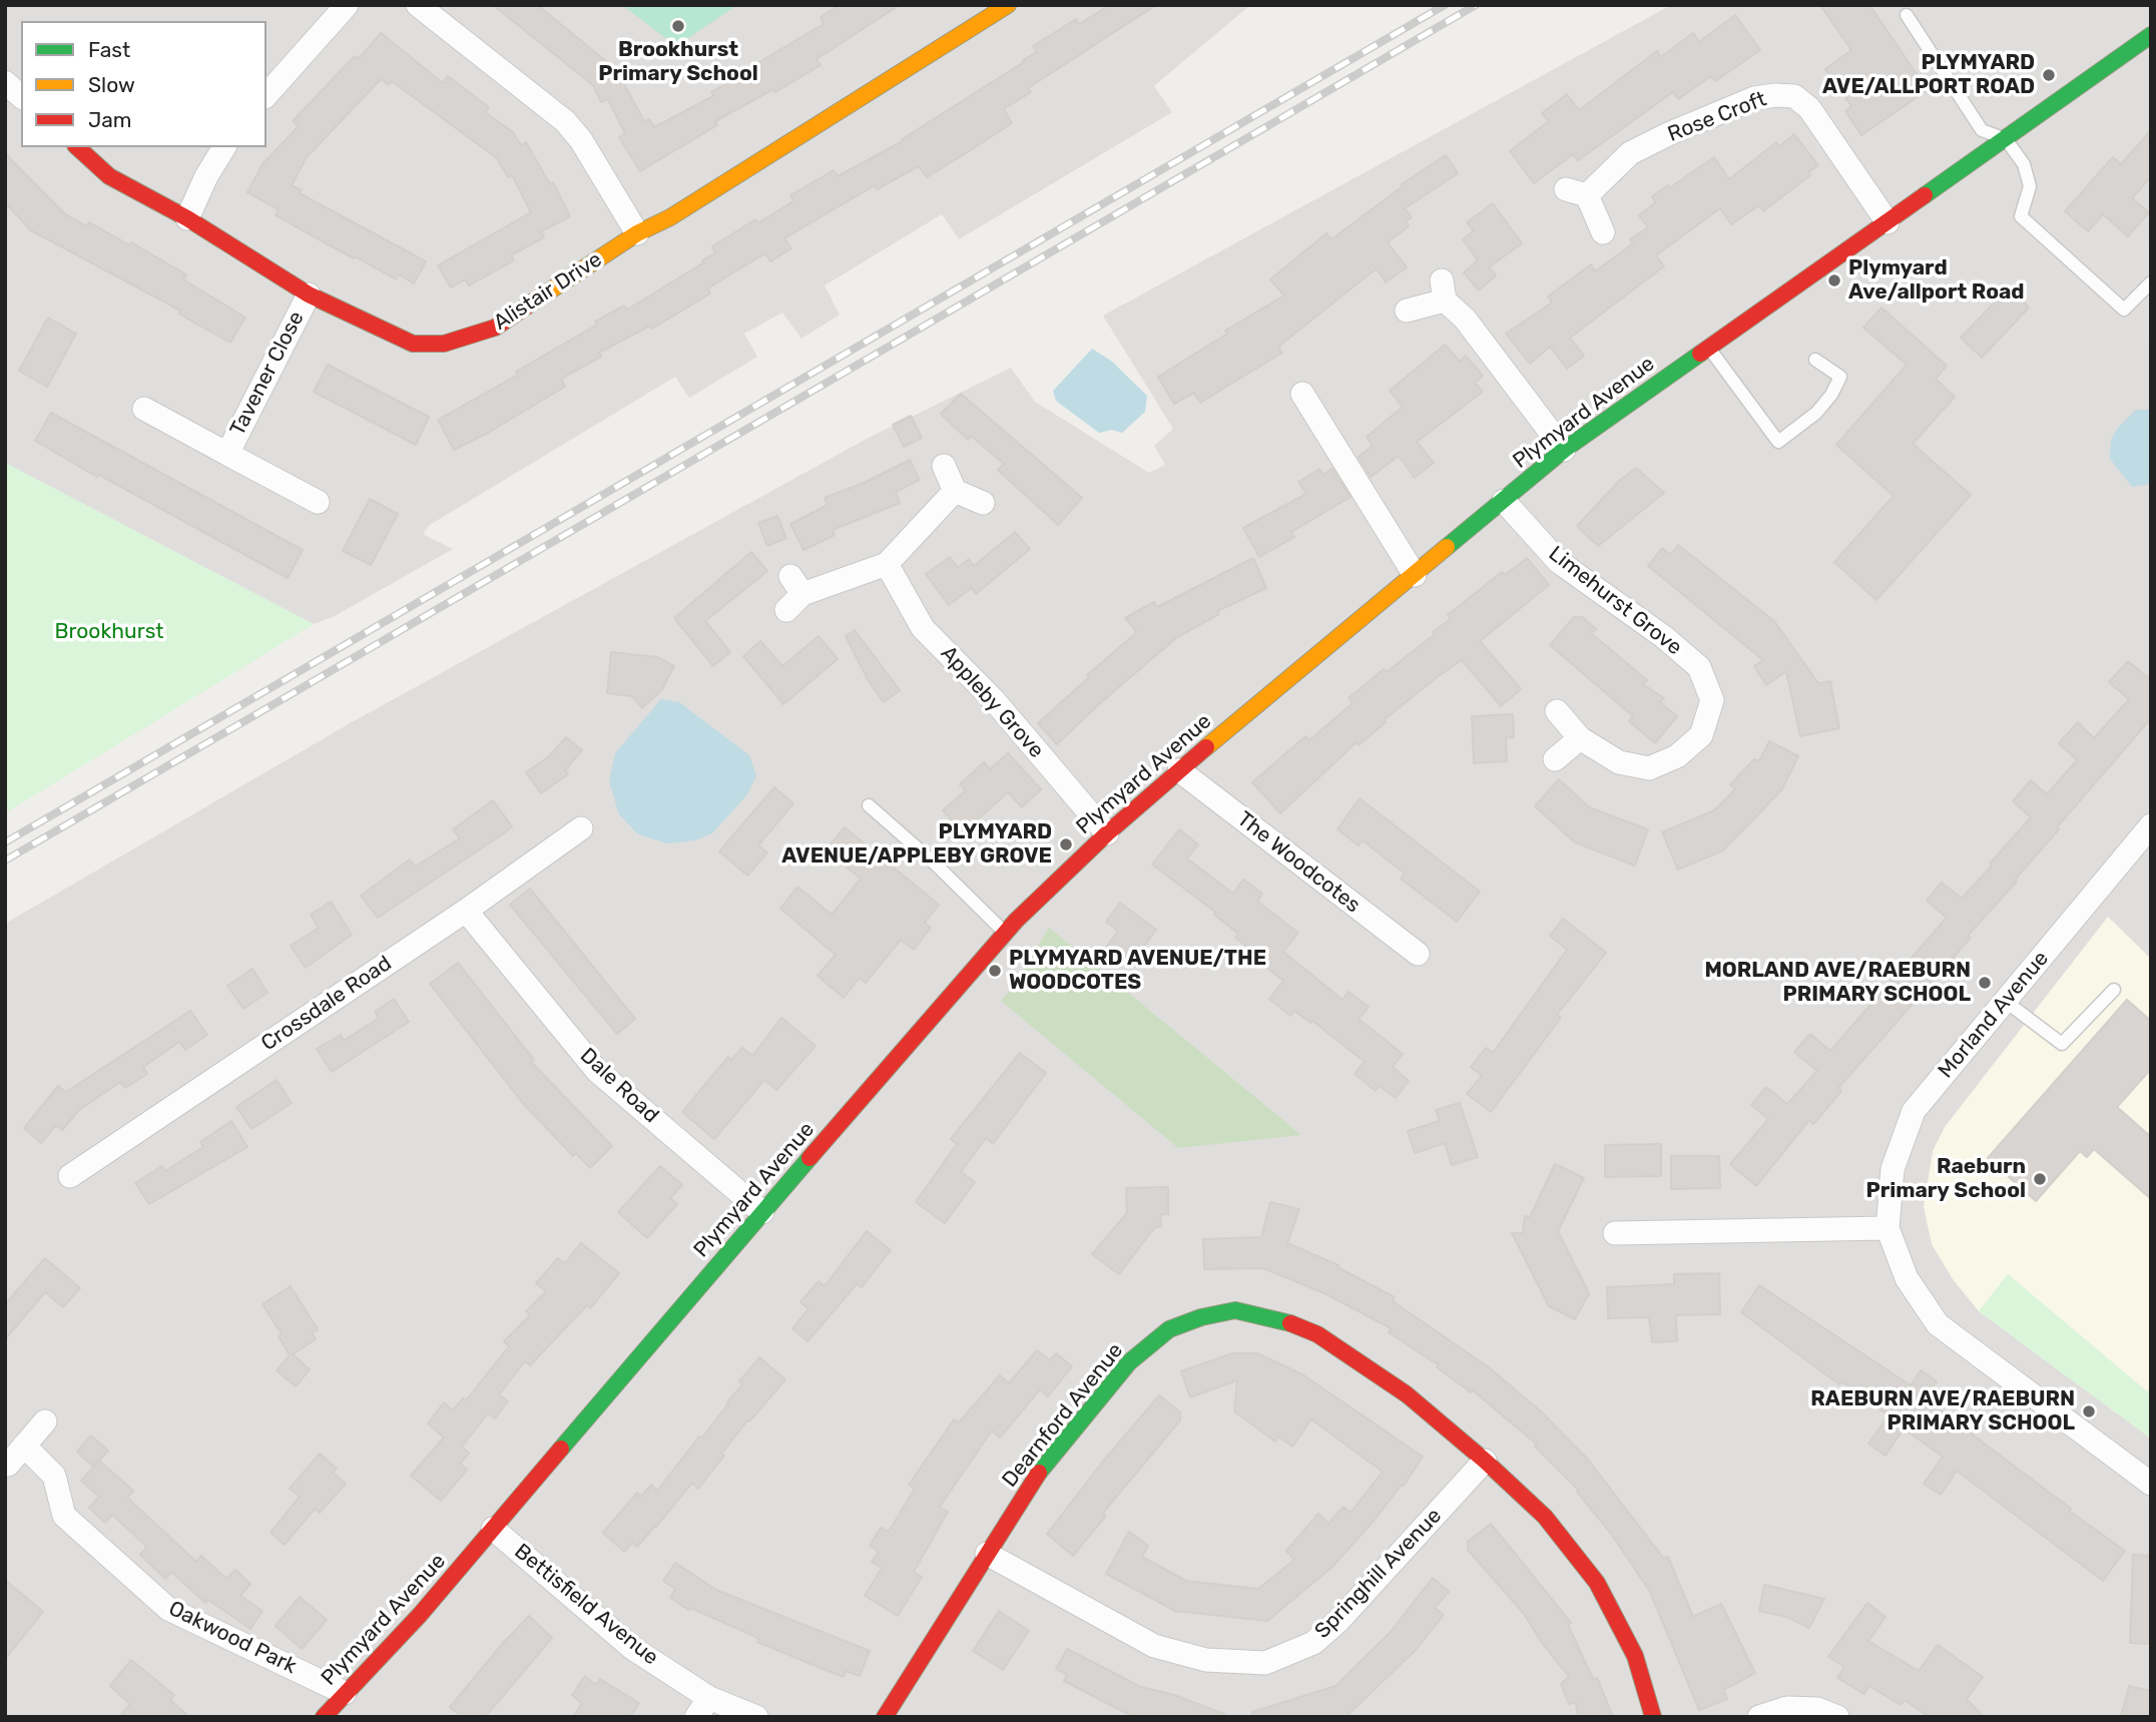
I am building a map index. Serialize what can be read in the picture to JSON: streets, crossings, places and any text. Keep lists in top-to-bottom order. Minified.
{"streets":{"street":["Rose Croft","Alistair Drive","Tavener Close","Plymyard Avenue","Limehurst Grove","Appleby Grove","The Woodcotes","Crossdale Road","Morland Avenue","Dale Road","Dearnford Avenue","Springhill Avenue","Bettisfield Avenue","Oakwood Park"]},"crossings":[["Rose Croft","Plymyard Avenue"],["Alistair Drive","Tavener Close"],["Plymyard Avenue","Limehurst Grove"],["Plymyard Avenue","Appleby Grove"],["Plymyard Avenue","The Woodcotes"],["Plymyard Avenue","Dale Road"],["Plymyard Avenue","Bettisfield Avenue"],["Plymyard Avenue","Oakwood Park"],["Crossdale Road","Dale Road"],["Dearnford Avenue","Springhill Avenue"]],"parks":["Brookhurst"],"places":["Brookhurst Primary School","PLYMYARD AVE/ALLPORT ROAD","Plymyard Ave/allport Road","PLYMYARD AVENUE/APPLEBY GROVE","PLYMYARD AVENUE/THE WOODCOTES","MORLAND AVE/RAEBURN PRIMARY SCHOOL","Raeburn Primary School","RAEBURN AVE/RAEBURN PRIMARY SCHOOL"],"legend":["Fast","Slow","Jam"]}
